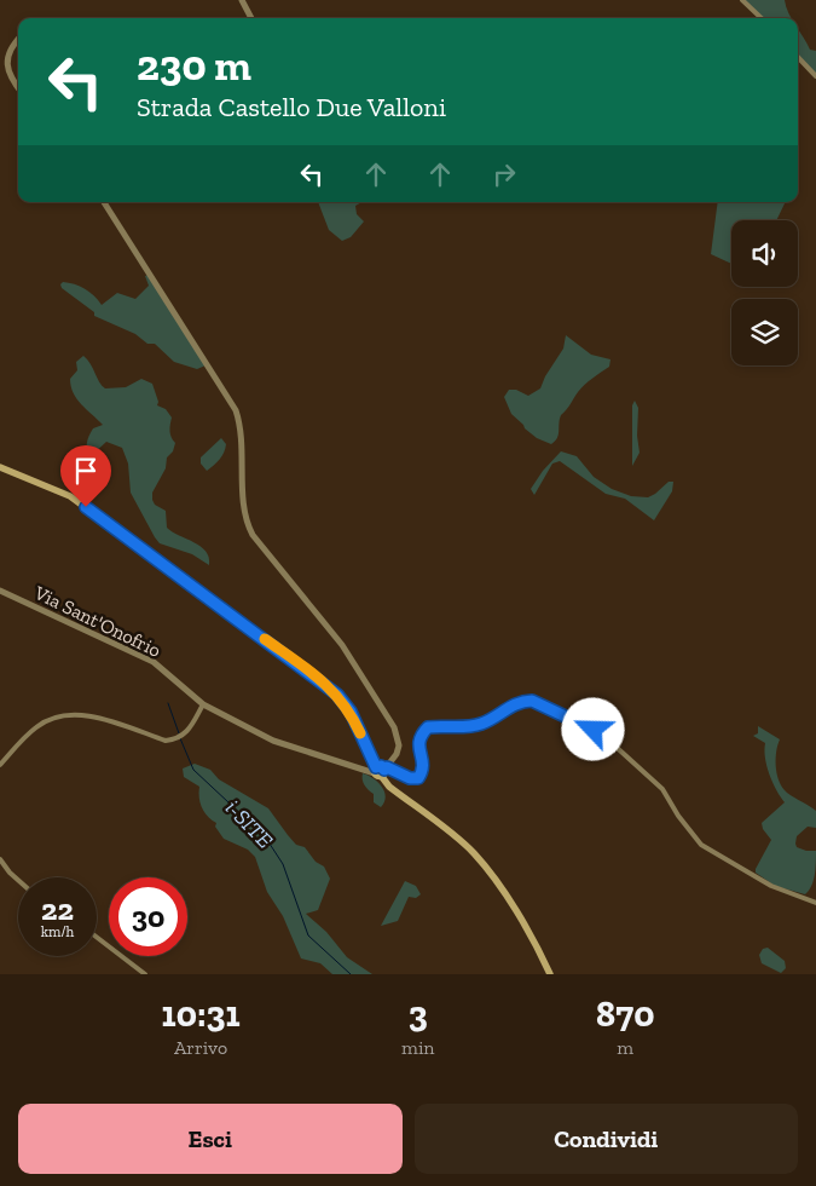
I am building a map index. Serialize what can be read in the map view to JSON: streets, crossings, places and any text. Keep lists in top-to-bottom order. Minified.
{"streets":{"street":["Via Sant'Onofrio"]},"water":["i-SITE"],"page":{"turn":["230 m","Strada Castello Due Valloni"],"speed":"22 km/h","limit":"30","eta":["10:31","Arrivo","3","min","870","m"],"buttons":["Esci","Condividi"]}}
